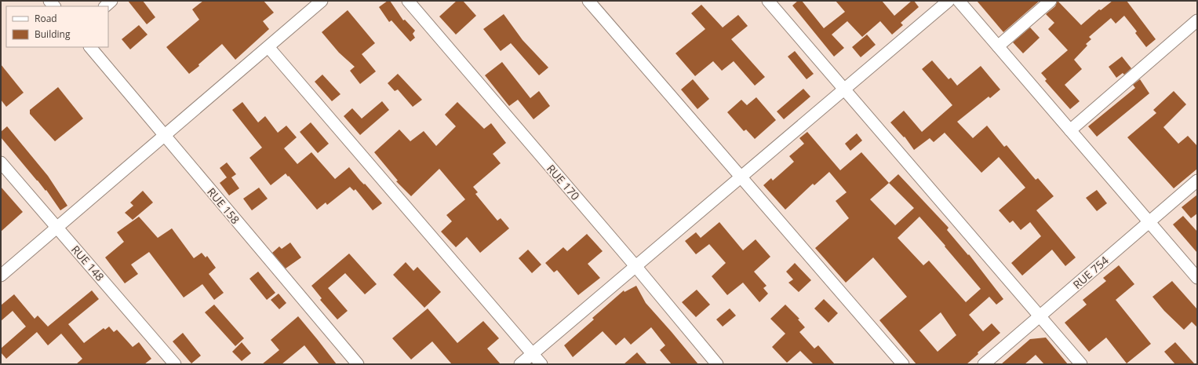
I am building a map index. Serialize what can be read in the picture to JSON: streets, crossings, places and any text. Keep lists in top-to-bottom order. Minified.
{"streets":{"street":["RUE 170","RUE 158","RUE 148","RUE 754"]},"legend":["Road","Building"]}
